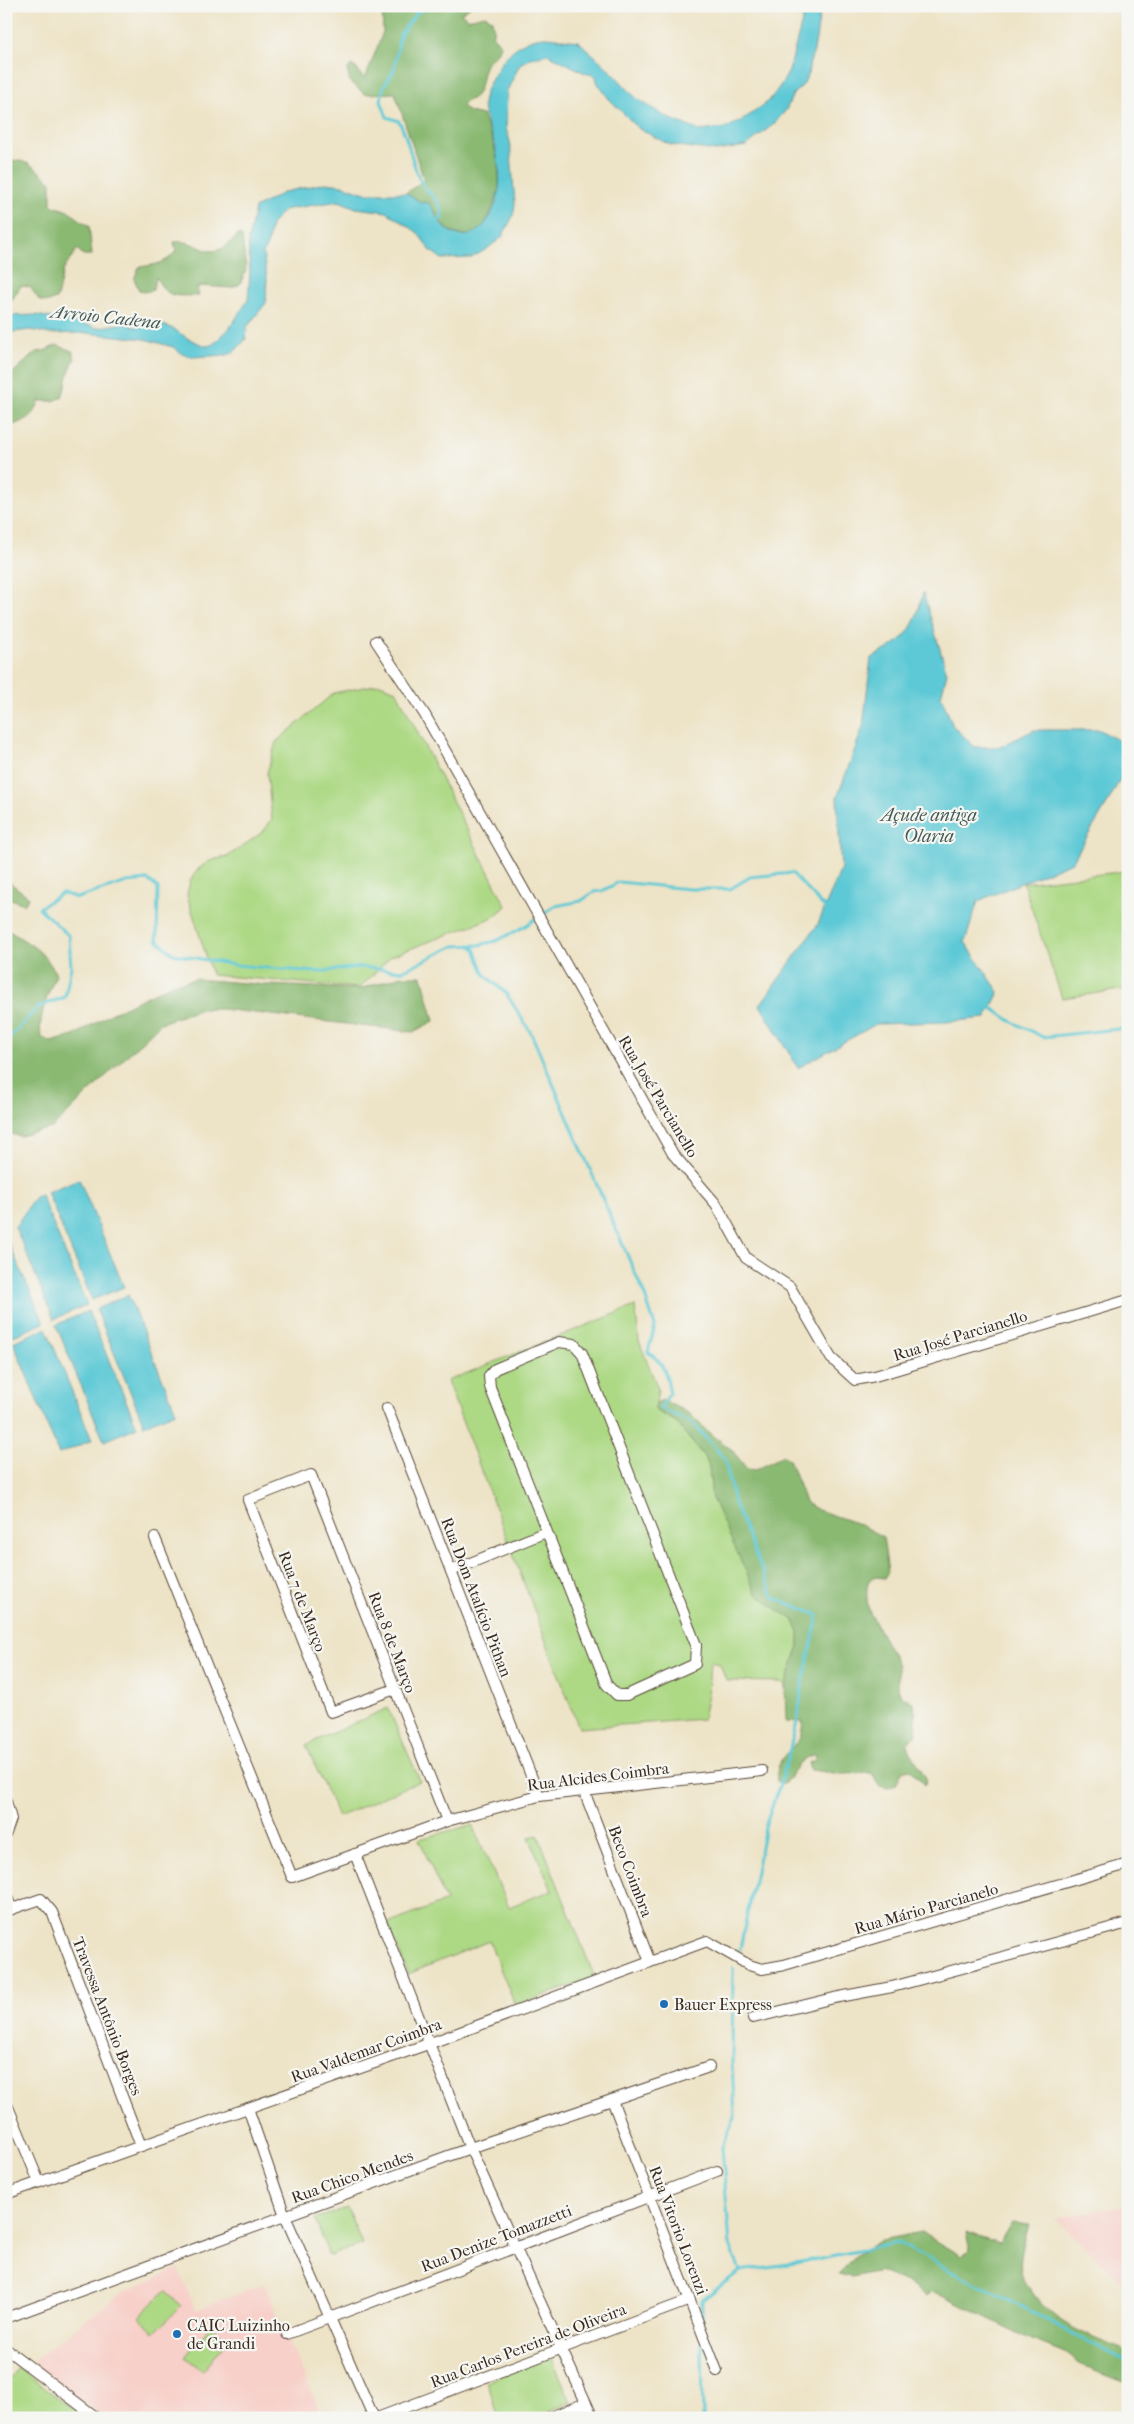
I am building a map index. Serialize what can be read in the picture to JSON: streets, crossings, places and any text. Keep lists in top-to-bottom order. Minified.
{"streets":{"street":["Rua José Parcianello","Rua Dom Atalício Pithan","Rua 7 de Março","Rua 8 de Março","Rua Alcides Coimbra","Beco Coimbra","Rua Mário Parcianelo","Travessa Antônio Borges","Rua Valdemar Coimbra","Rua Chico Mendes","Rua Vitorio Lorenzi","Rua Denize Tomazzetti","Rua Carlos Pereira de Oliveira"]},"crossings":[["Rua Dom Atalício Pithan","Rua Alcides Coimbra"],["Rua 7 de Março","Rua 8 de Março"],["Rua 8 de Março","Rua Alcides Coimbra"],["Rua Alcides Coimbra","Beco Coimbra"],["Beco Coimbra","Rua Valdemar Coimbra"],["Rua Mário Parcianelo","Rua Valdemar Coimbra"],["Travessa Antônio Borges","Rua Valdemar Coimbra"],["Rua Chico Mendes","Rua Vitorio Lorenzi"],["Rua Vitorio Lorenzi","Rua Denize Tomazzetti"],["Rua Vitorio Lorenzi","Rua Carlos Pereira de Oliveira"]],"water":["Arroio Cadena","Açude antiga Olaria"],"places":["Bauer Express","CAIC Luizinho de Grandi"]}
